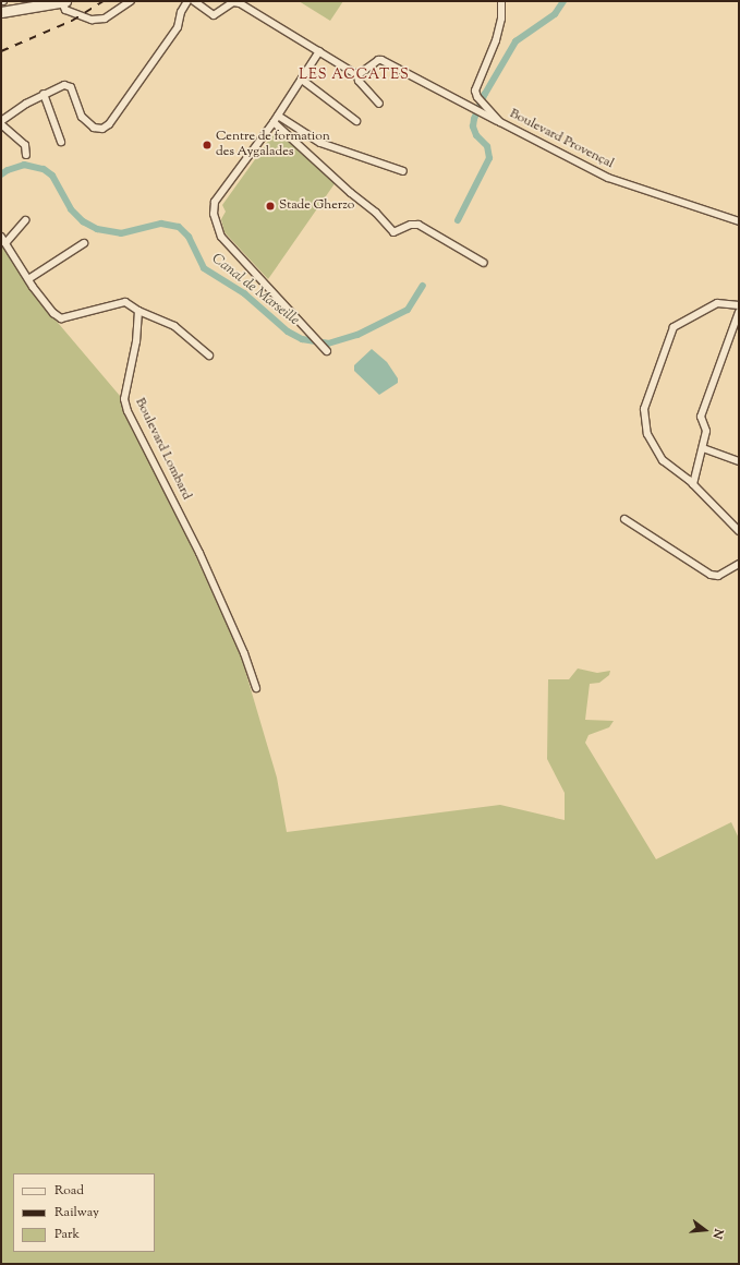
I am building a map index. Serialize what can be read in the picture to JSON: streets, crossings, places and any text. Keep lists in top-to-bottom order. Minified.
{"streets":{"street":["Boulevard Provençal","Boulevard Lombard"]},"districts":["LES ACCATES"],"water":["Canal de Marseille"],"places":["Centre de formation des Aygalades","Stade Gherzo"],"legend":["Road","Railway","Park"],"north":"right"}
